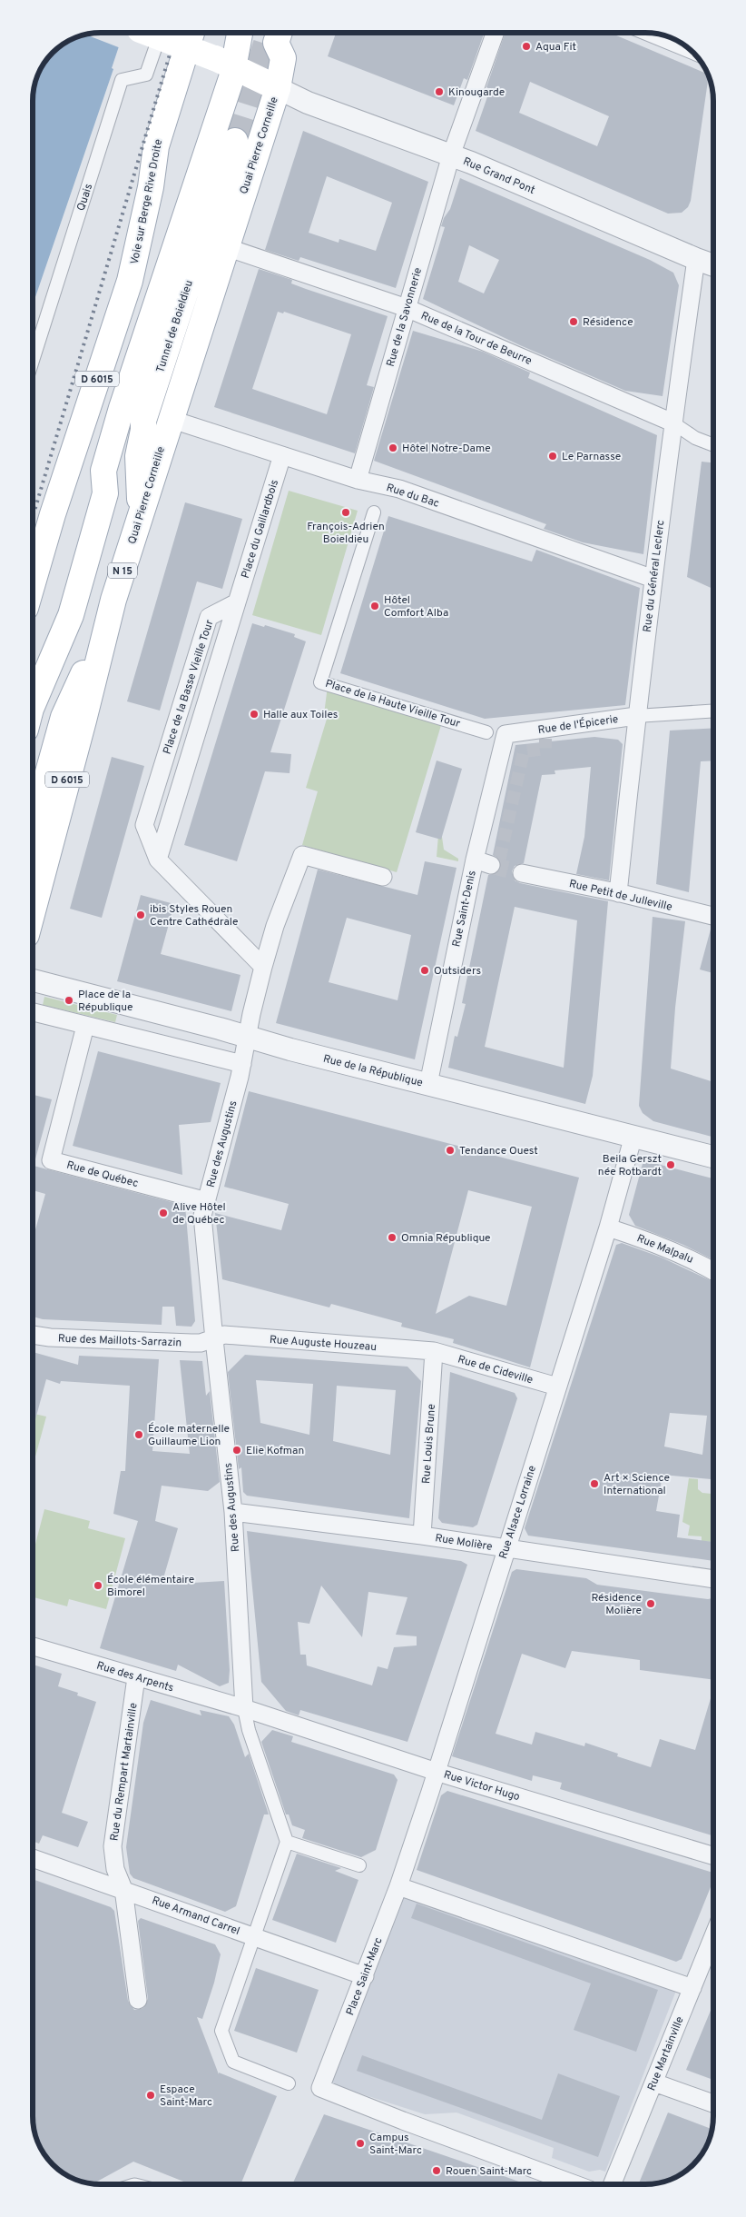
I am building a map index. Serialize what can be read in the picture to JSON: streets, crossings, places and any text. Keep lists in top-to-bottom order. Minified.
{"streets":{"main road":["Quai Pierre Corneille","Voie sur Berge Rive Droite","Tunnel de Boieldieu","D 6015","N 15"],"street":["Rue Grand Pont","Quais","Rue de la Savonnerie","Rue de la Tour de Beurre","Rue du Bac","Place du Gaillardbois","Rue du Général Leclerc","Place de la Basse Vieille Tour","Place de la Haute Vieille Tour","Rue de l'Épicerie","Rue Petit de Julleville","Rue Saint-Denis","Rue de la République","Rue des Augustins","Rue de Québec","Rue Malpalu","Rue des Maillots-Sarrazin","Rue Auguste Houzeau","Rue de Cideville","Rue Louis Brune","Rue Alsace Lorraine","Rue Molière","Rue des Arpents","Rue du Rempart Martainville","Rue Victor Hugo","Rue Armand Carrel","Place Saint-Marc","Rue Martainville"]},"crossings":[["Quai Pierre Corneille","Rue Grand Pont"],["Quai Pierre Corneille","Tunnel de Boieldieu"],["Quai Pierre Corneille","Rue de la Tour de Beurre"],["Quai Pierre Corneille","D 6015"],["Quai Pierre Corneille","Rue du Bac"],["Rue Grand Pont","Rue de la Savonnerie"],["Rue Grand Pont","Rue du Général Leclerc"],["Rue de la Savonnerie","Rue de la Tour de Beurre"],["Rue de la Savonnerie","Rue du Bac"],["Tunnel de Boieldieu","D 6015"],["Rue de la Tour de Beurre","Rue du Général Leclerc"],["Rue du Bac","Place du Gaillardbois"],["Rue du Bac","Rue du Général Leclerc"],["Place du Gaillardbois","Place de la Basse Vieille Tour"],["Rue du Général Leclerc","Rue de l'Épicerie"],["Rue du Général Leclerc","Rue Petit de Julleville"],["Rue de l'Épicerie","Rue Saint-Denis"],["Rue Saint-Denis","Rue de la République"],["Rue de la République","Rue des Augustins"],["Rue de la République","Rue Alsace Lorraine"],["Rue des Augustins","Rue de Québec"],["Rue des Augustins","Rue des Maillots-Sarrazin"],["Rue des Augustins","Rue Auguste Houzeau"],["Rue des Augustins","Rue Molière"],["Rue des Augustins","Rue des Arpents"],["Rue des Augustins","Rue Victor Hugo"],["Rue Malpalu","Rue Alsace Lorraine"],["Rue des Maillots-Sarrazin","Rue Auguste Houzeau"],["Rue Auguste Houzeau","Rue de Cideville"],["Rue Auguste Houzeau","Rue Louis Brune"],["Rue de Cideville","Rue Louis Brune"],["Rue de Cideville","Rue Alsace Lorraine"],["Rue Louis Brune","Rue Molière"],["Rue Alsace Lorraine","Rue Molière"],["Rue Alsace Lorraine","Rue Victor Hugo"],["Rue Alsace Lorraine","Place Saint-Marc"],["Rue des Arpents","Rue du Rempart Martainville"],["Rue des Arpents","Rue Victor Hugo"],["Rue du Rempart Martainville","Rue Armand Carrel"],["Rue Armand Carrel","Place Saint-Marc"]],"places":["Aqua Fit","Kinougarde","Résidence","Hôtel Notre-Dame","Le Parnasse","François-Adrien Boieldieu","Hôtel Comfort Alba","Halle aux Toiles","ibis Styles Rouen Centre Cathédrale","Outsiders","Place de la République","Tendance Ouest","Beila Gerszt née Rotbardt","Alive Hôtel de Québec","Omnia République","École maternelle Guillaume Lion","Elie Kofman","Art × Science International","École élémentaire Bimorel","Résidence Molière","Espace Saint-Marc","Campus Saint-Marc","Rouen Saint-Marc"]}
